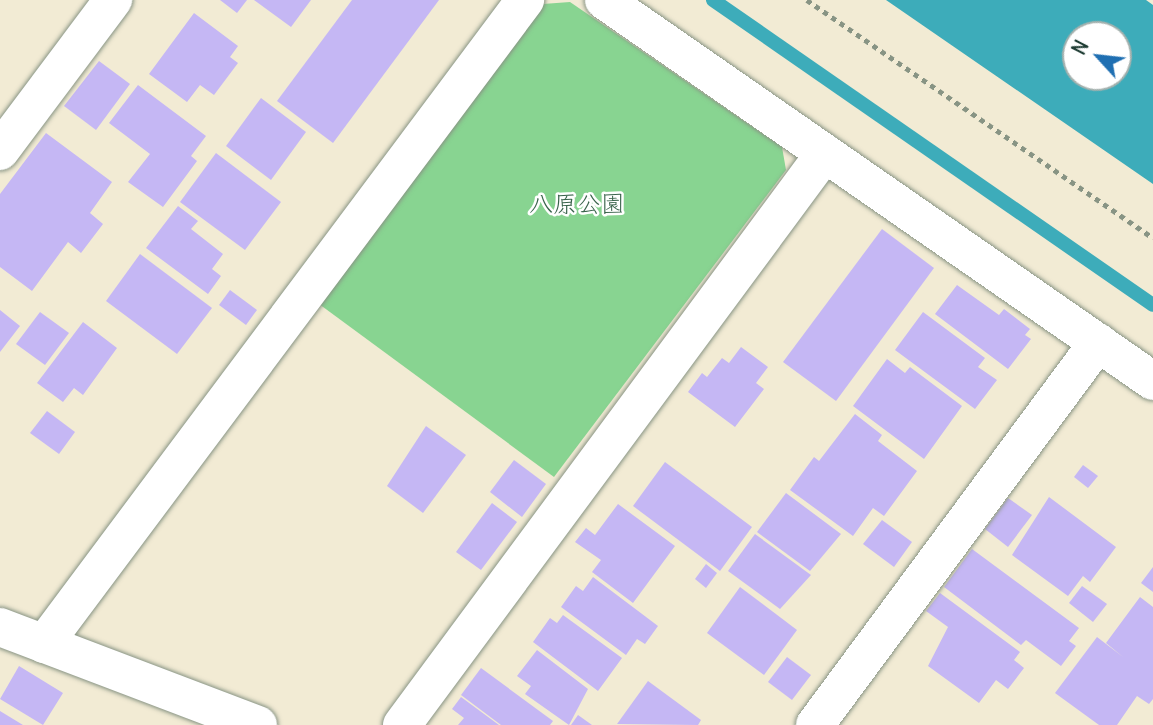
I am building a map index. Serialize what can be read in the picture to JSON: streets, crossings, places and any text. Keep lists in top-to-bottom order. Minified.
{"parks":["八原公園"],"north":"top left"}
